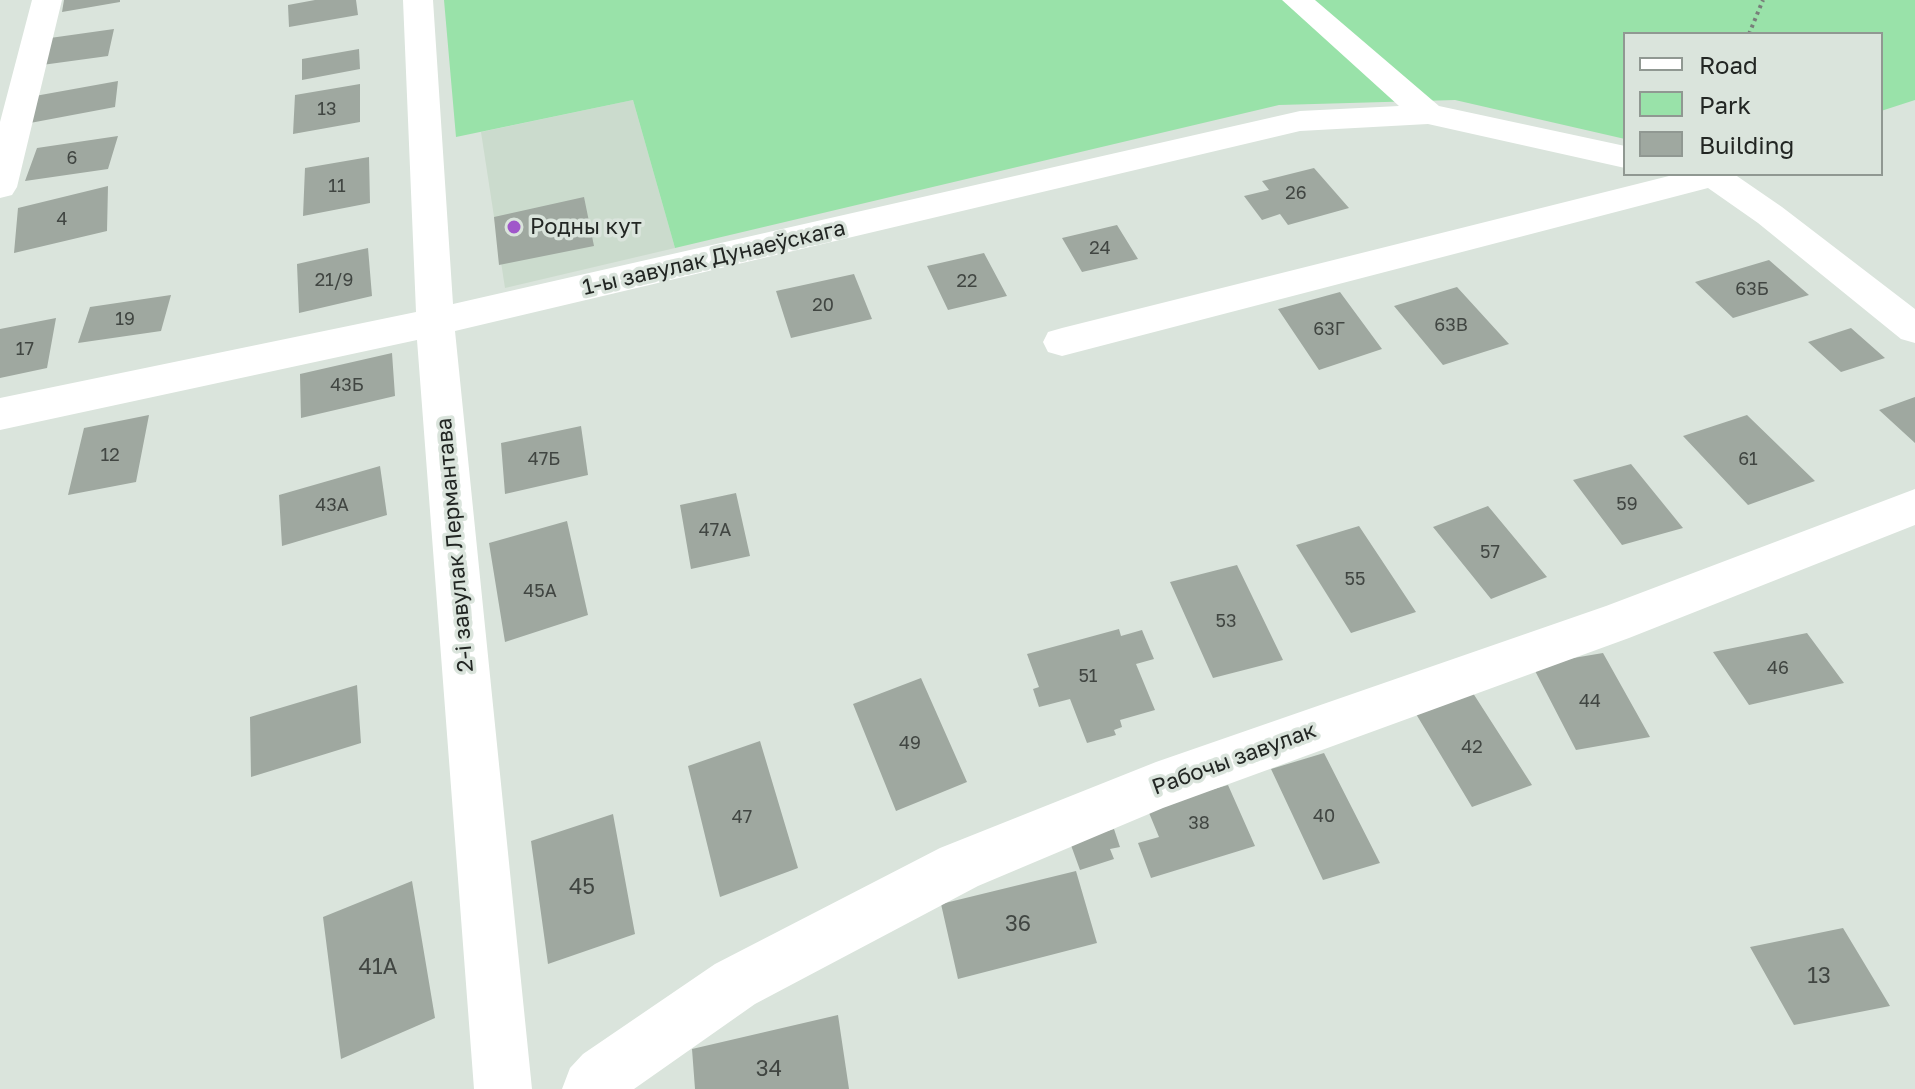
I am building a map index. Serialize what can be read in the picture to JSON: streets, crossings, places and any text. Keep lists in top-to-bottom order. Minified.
{"streets":{"street":["1-ы завулак Дунаеўскага","2-і завулак Лермантава","Рабочы завулак"]},"crossings":[["1-ы завулак Дунаеўскага","2-і завулак Лермантава"]],"places":["Родны кут"],"house_numbers":["13","6","11","26","4","24","21/9","22","63Б","20","19","63В","63Г","17","43Б","12","47Б","61","59","43А","47А","57","55","45А","53","46","51","44","49","42","40","47","38","45","36","41А","13","34"],"legend":["Road","Park","Building"]}
